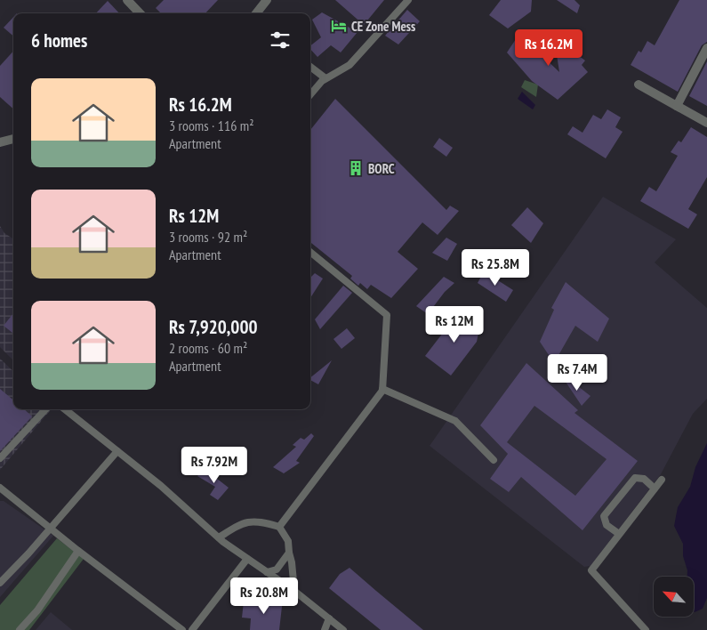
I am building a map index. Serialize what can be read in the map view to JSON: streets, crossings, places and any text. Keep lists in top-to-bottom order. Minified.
{"places":{"hotel":["CE Zone Mess"],"building":["BORC"]},"north":"top left","page":{"heading":"6 homes","price":["Rs 16.2M","Rs 25.8M","Rs 12M","Rs 7.4M","Rs 7.92M","Rs 20.8M"],"list":[{"name":"Rs 16.2M","note":"3 rooms · 116 m² · Apartment"},{"name":"Rs 12M","note":"3 rooms · 92 m² · Apartment"},{"name":"Rs 7,920,000","note":"2 rooms · 60 m² · Apartment"}]}}
